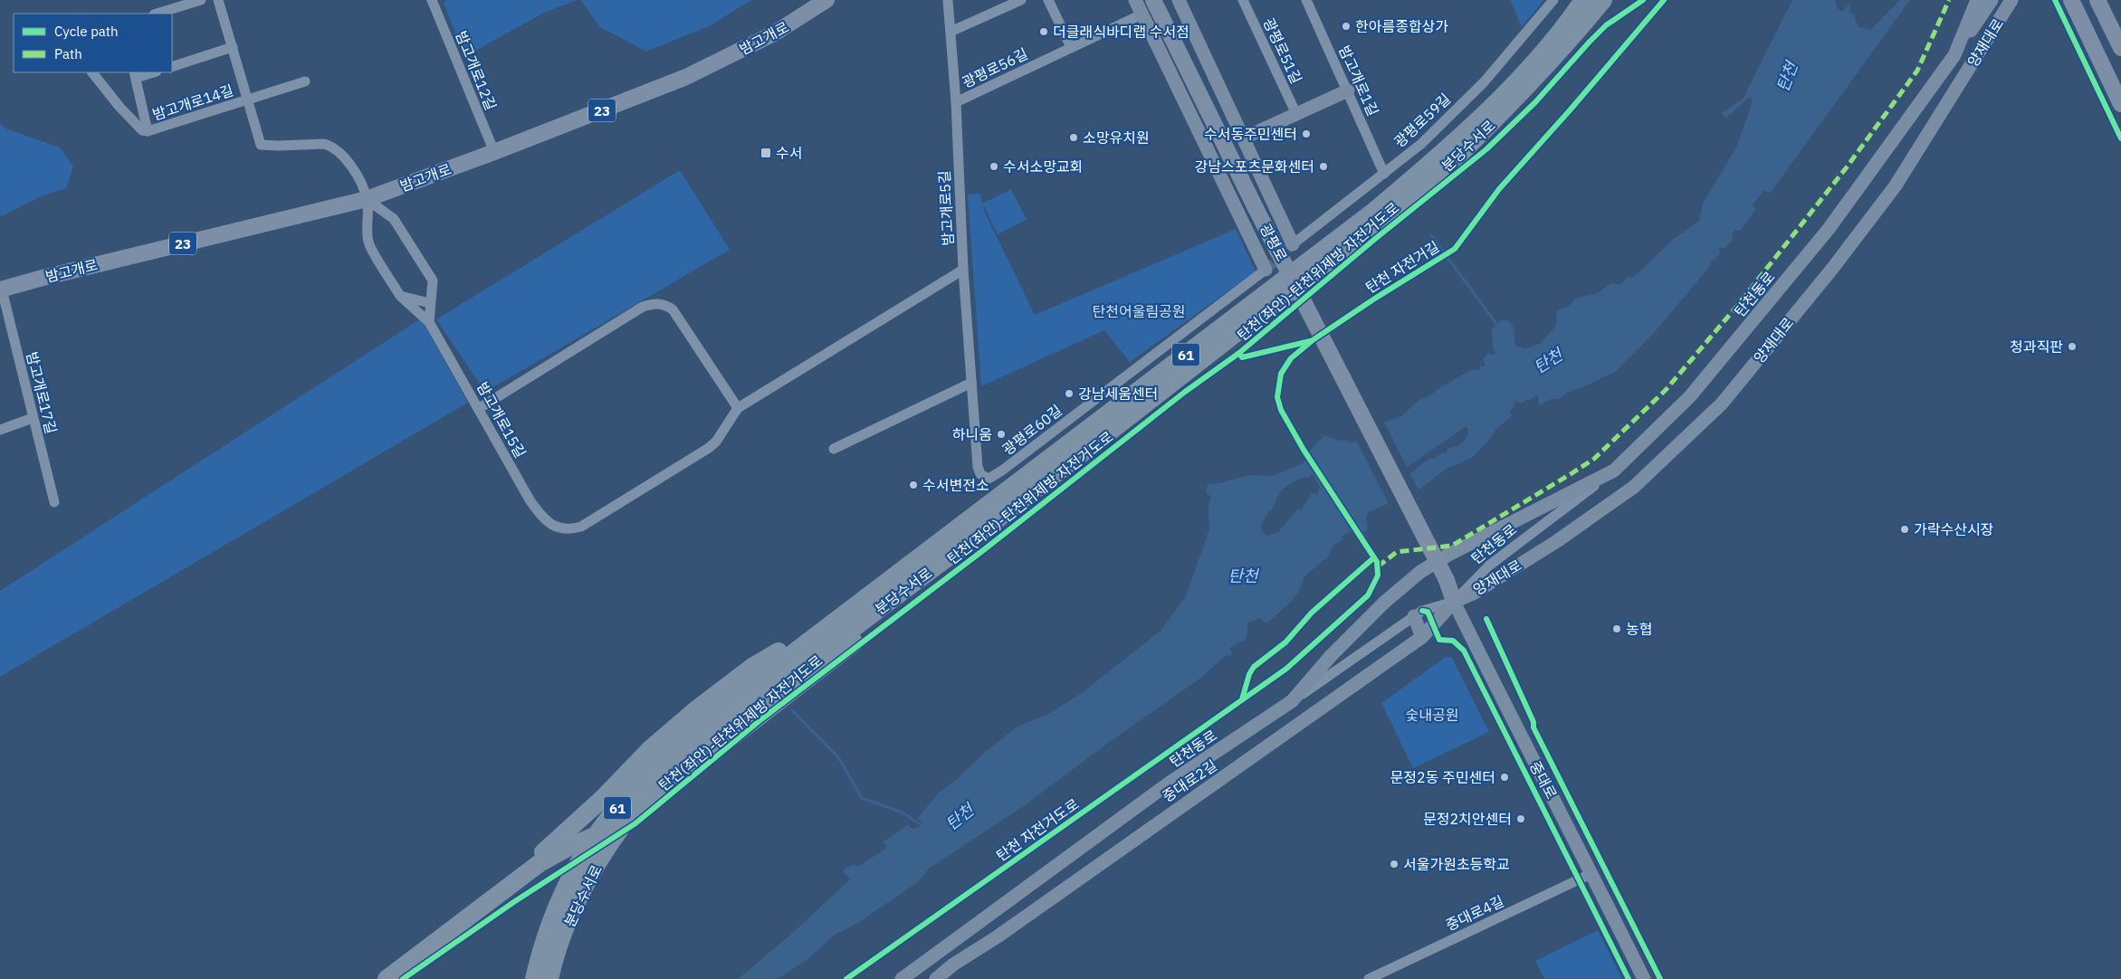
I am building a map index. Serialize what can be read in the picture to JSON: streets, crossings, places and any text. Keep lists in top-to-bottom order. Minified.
{"streets":{"highway":["분당수서로","61"],"main road":["밤고개로","23","광평로","중대로"],"street":["양재대로","광평로51길","광평로56길","밤고개로12길","밤고개로1길","밤고개로14길","광평로59길","밤고개로5길","탄천동로","밤고개로17길","밤고개로15길","광평로60길","중대로2길","중대로4길"],"cycle path":["탄천 자전거길","탄천(좌안)-탄천위제방 자전거도로"]},"crossings":[["밤고개로","밤고개로12길"],["밤고개로","밤고개로14길"],["밤고개로","밤고개로17길"],["밤고개로","밤고개로15길"],["양재대로","탄천동로"],["양재대로","중대로"],["양재대로","중대로2길"],["광평로56길","밤고개로5길"],["밤고개로1길","광평로59길"],["밤고개로14길","밤고개로15길"],["밤고개로5길","광평로60길"],["광평로","중대로"],["탄천동로","중대로"],["탄천동로","중대로2길"],["중대로","중대로2길"],["중대로","중대로4길"]],"water":["탄천"],"parks":["탄천어울림공원","숯내공원"],"places":{"other":["한아름종합상가","더클래식바디랩 수서점","수서동주민센터","소망유치원","수서소망교회","강남스포츠문화센터","청과직판","강남세움센터","하니움","수서변전소","가락수산시장","농협","문정2동 주민센터","문정2치안센터","서울가원초등학교"],"transit":["수서"]},"legend":["Cycle path","Path"]}
